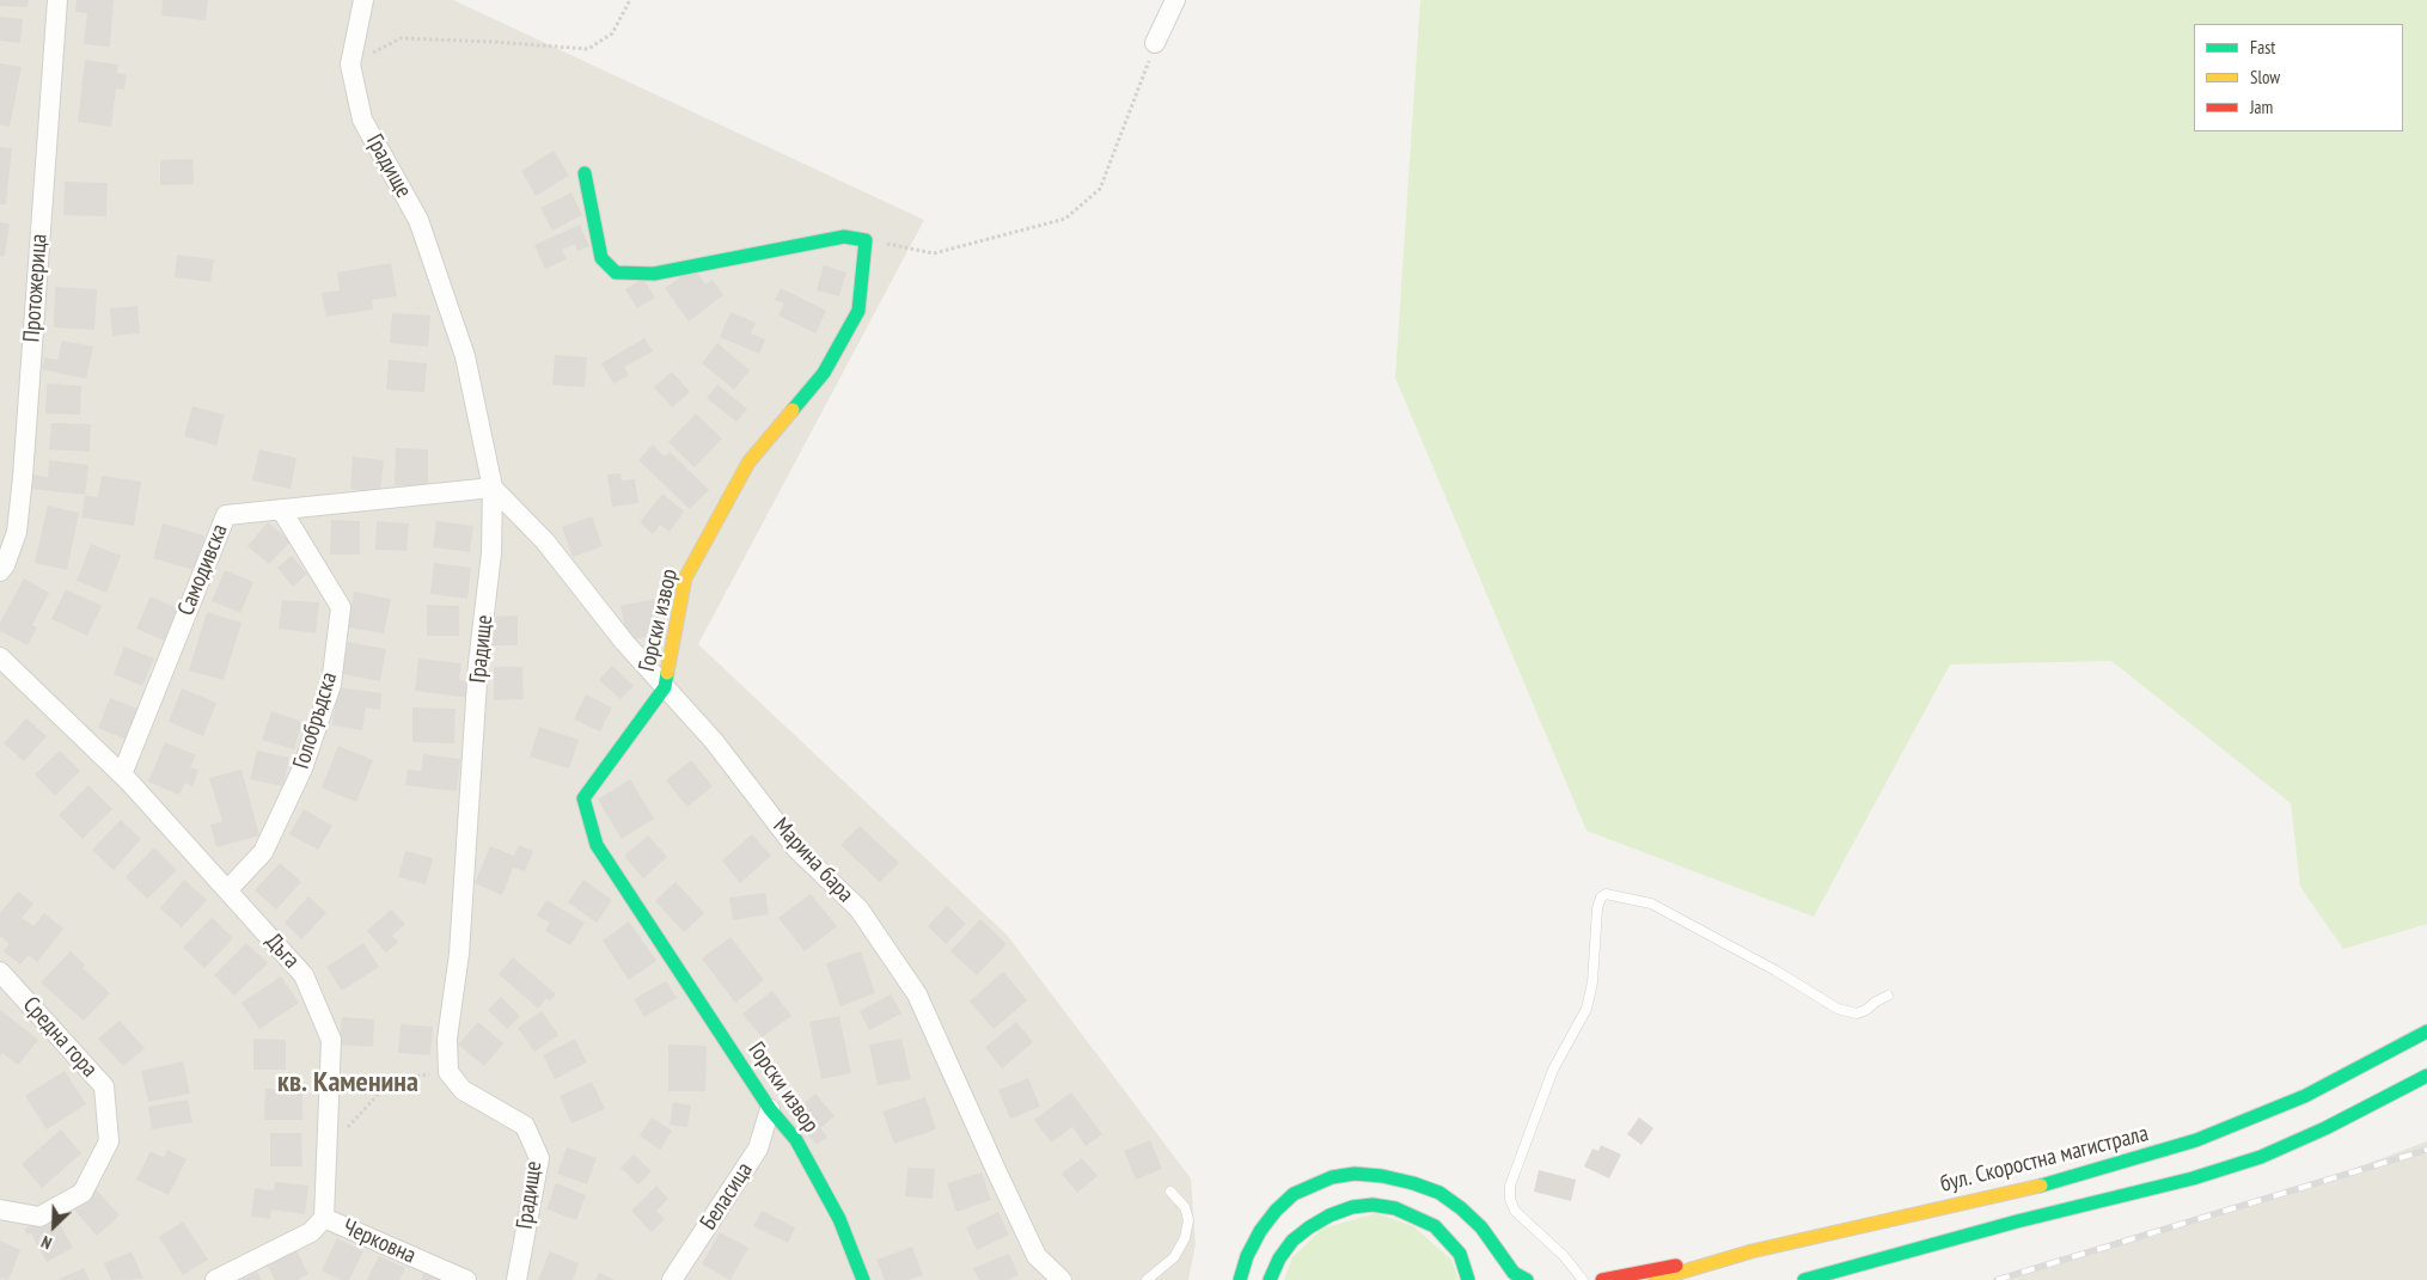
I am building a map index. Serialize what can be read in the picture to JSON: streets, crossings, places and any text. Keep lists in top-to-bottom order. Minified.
{"streets":{"main road":["Горски извор","бул. Скоростна магистрала"],"street":["Градище","Протожерица","Самодивска","Голобръдска","Марина бара","Дъга","Средна гора","Беласица","Черковна"]},"crossings":[["Градище","Самодивска"],["Градище","Марина бара"],["Самодивска","Голобръдска"],["Самодивска","Марина бара"],["Самодивска","Дъга"],["Горски извор","Марина бара"],["Горски извор","Беласица"],["Голобръдска","Дъга"],["Дъга","Черковна"]],"districts":["кв. Каменина"],"legend":["Fast","Slow","Jam"],"north":"bottom left"}
